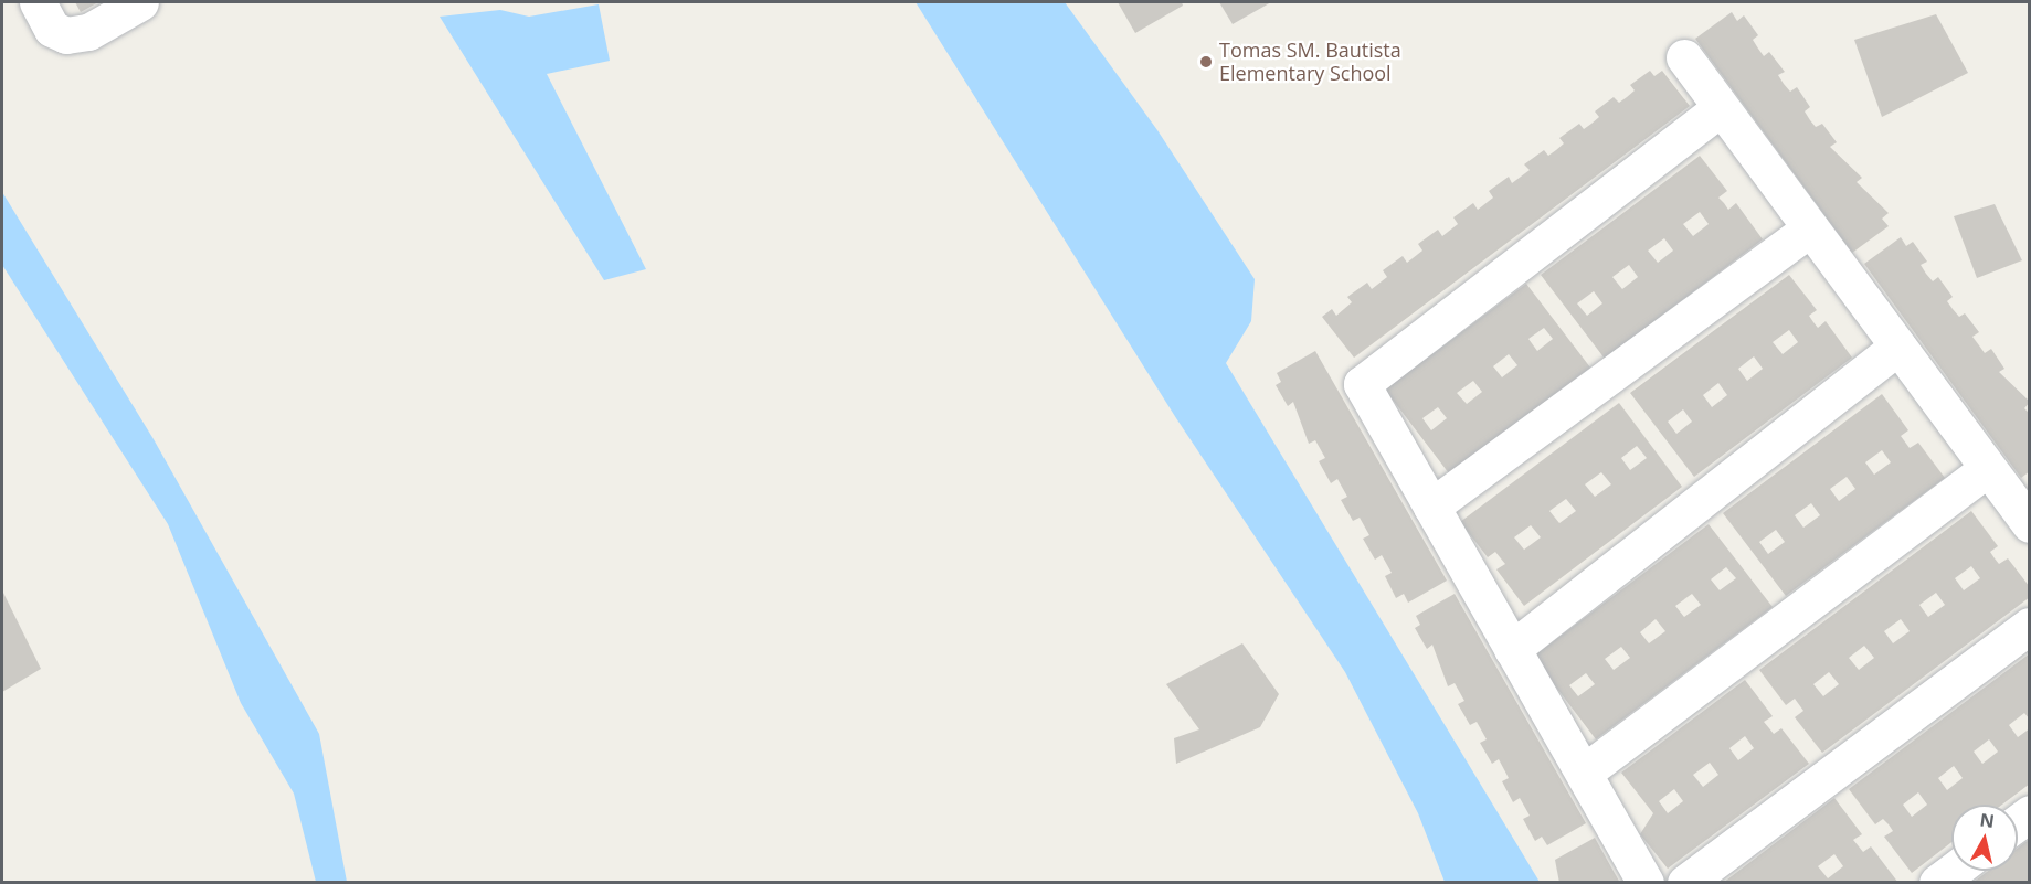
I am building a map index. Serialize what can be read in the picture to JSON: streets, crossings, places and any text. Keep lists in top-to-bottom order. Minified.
{"places":["Tomas SM. Bautista Elementary School"],"north":"top"}
